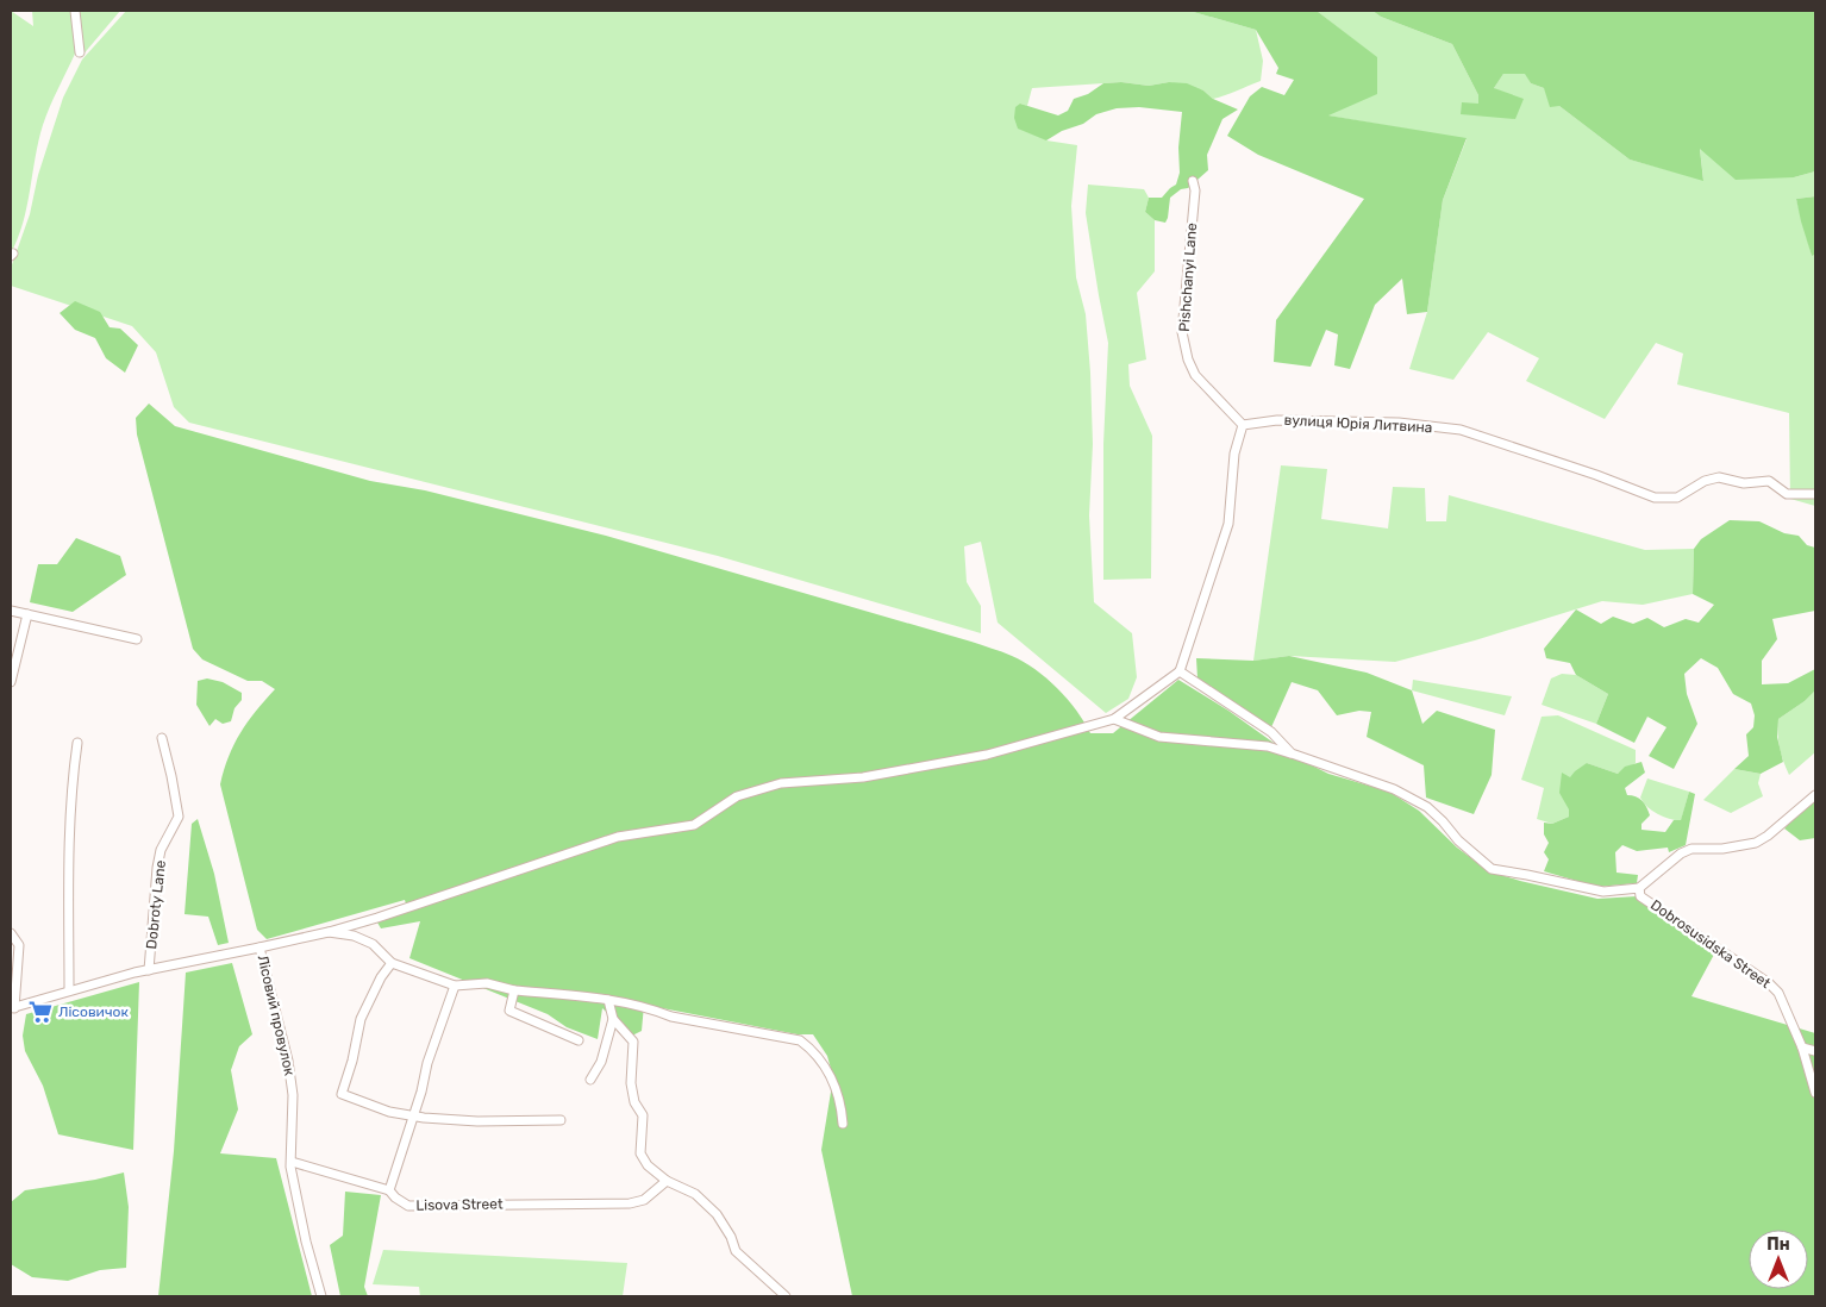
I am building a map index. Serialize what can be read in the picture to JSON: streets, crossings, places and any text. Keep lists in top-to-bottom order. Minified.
{"streets":{"street":["Pishchanyi Lane","вулиця Юрія Литвина","Dobroty Lane","Dobrosusidska Street","Лісовий провулок","Lisova Street"]},"crossings":[["Pishchanyi Lane","вулиця Юрія Литвина"],["Dobroty Lane","Лісовий провулок"],["Лісовий провулок","Lisova Street"]],"places":{"supermarket":["Лісовичок"]},"north":"top"}
